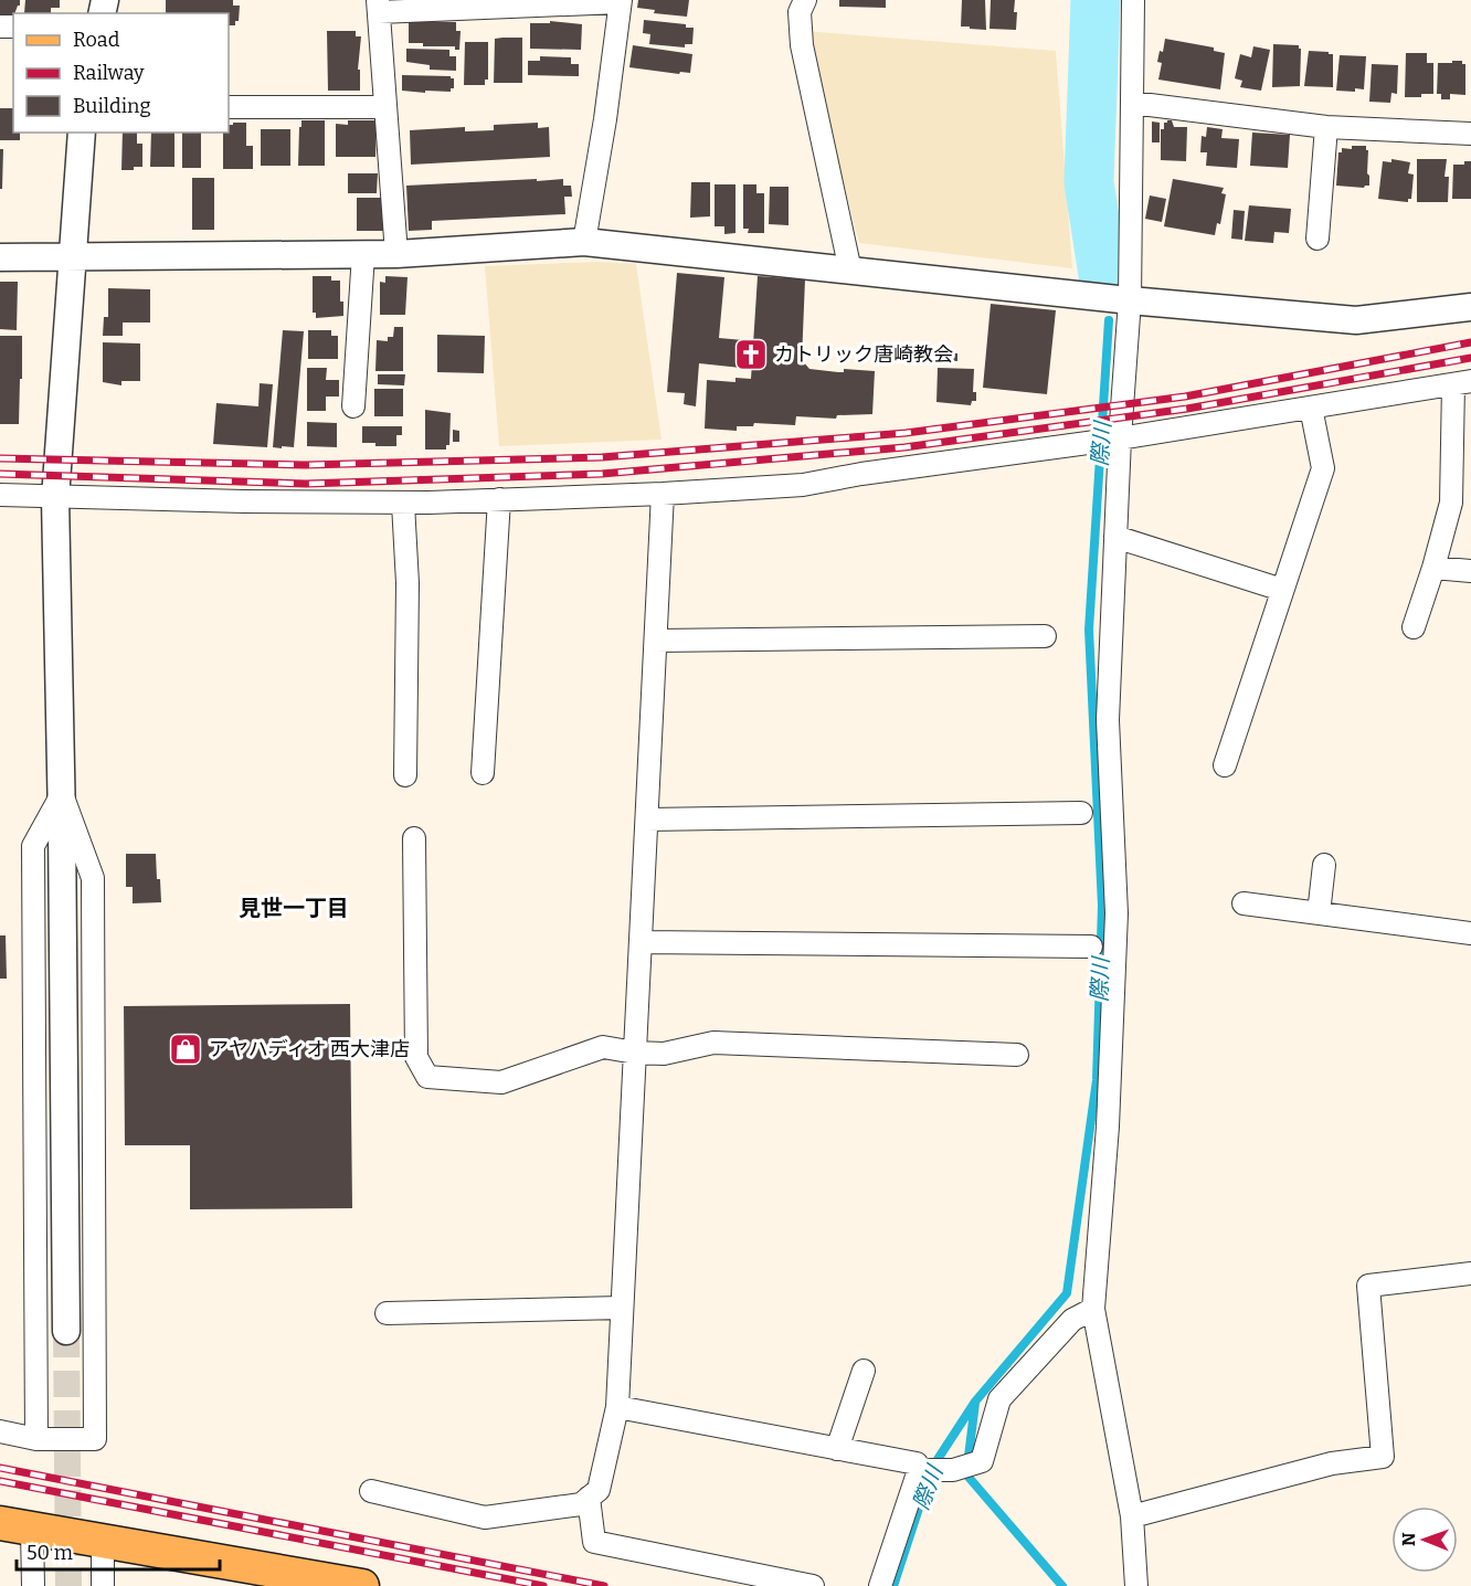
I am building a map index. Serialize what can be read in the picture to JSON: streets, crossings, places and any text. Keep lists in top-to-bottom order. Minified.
{"districts":["見世一丁目"],"water":["際川"],"places":{"church":["カトリック唐崎教会"],"shop":["アヤハディオ 西大津店"]},"legend":["Road","Railway","Building"],"scale_bar":"50 m","north":"left"}
